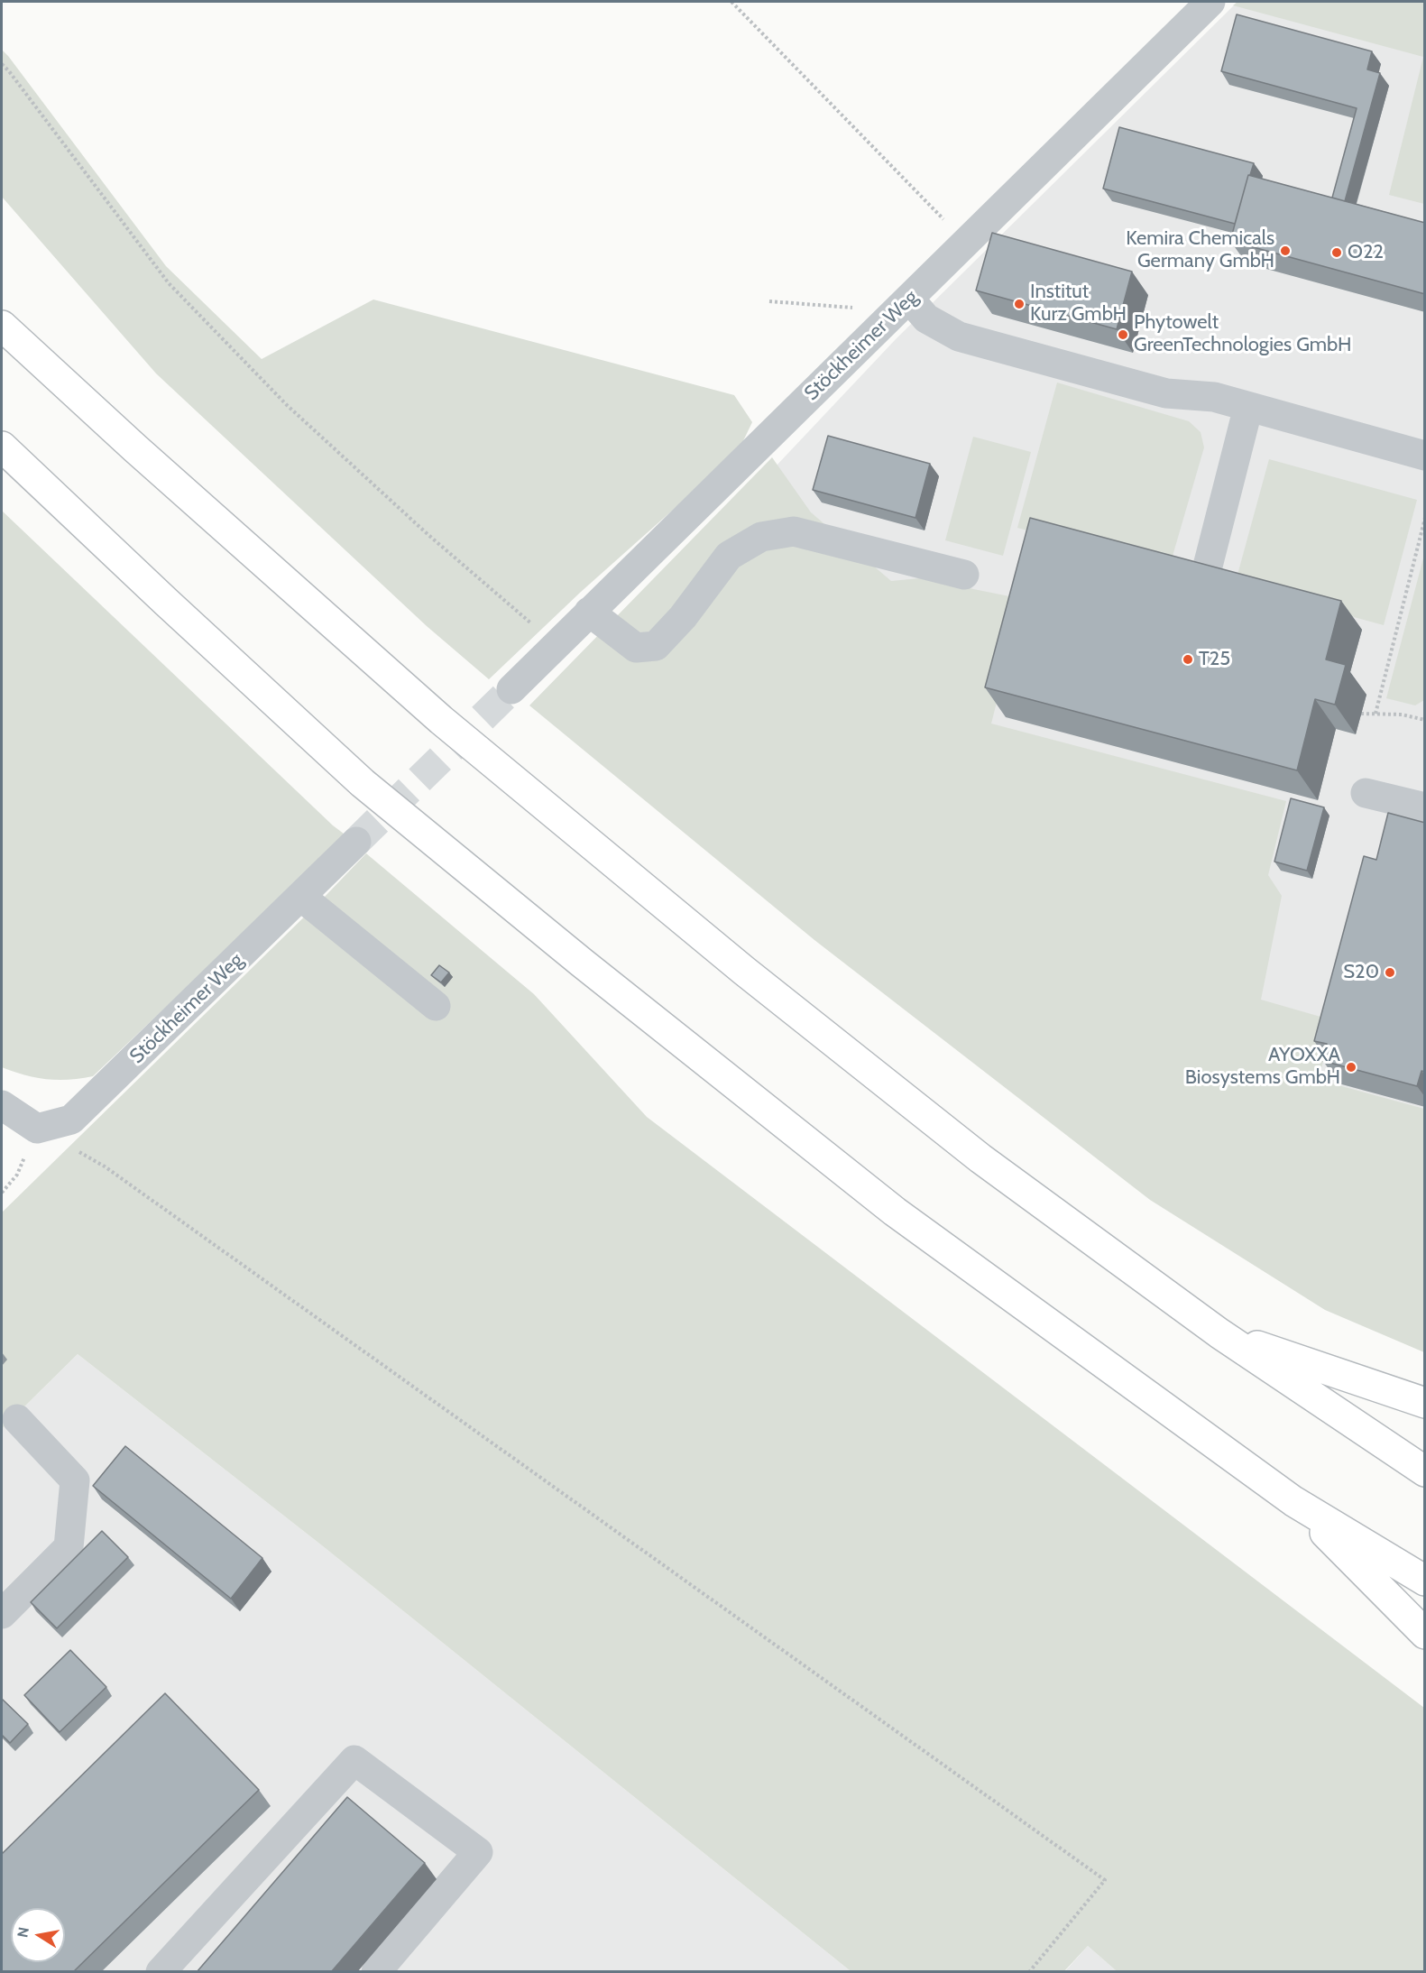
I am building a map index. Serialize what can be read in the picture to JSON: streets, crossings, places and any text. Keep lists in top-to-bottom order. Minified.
{"streets":{"street":["Stöckheimer Weg"]},"places":["Kemira Chemicals Germany GmbH","O22","Institut Kurz GmbH","Phytowelt GreenTechnologies GmbH","T25","S20","AYOXXA Biosystems GmbH"],"north":"left"}
